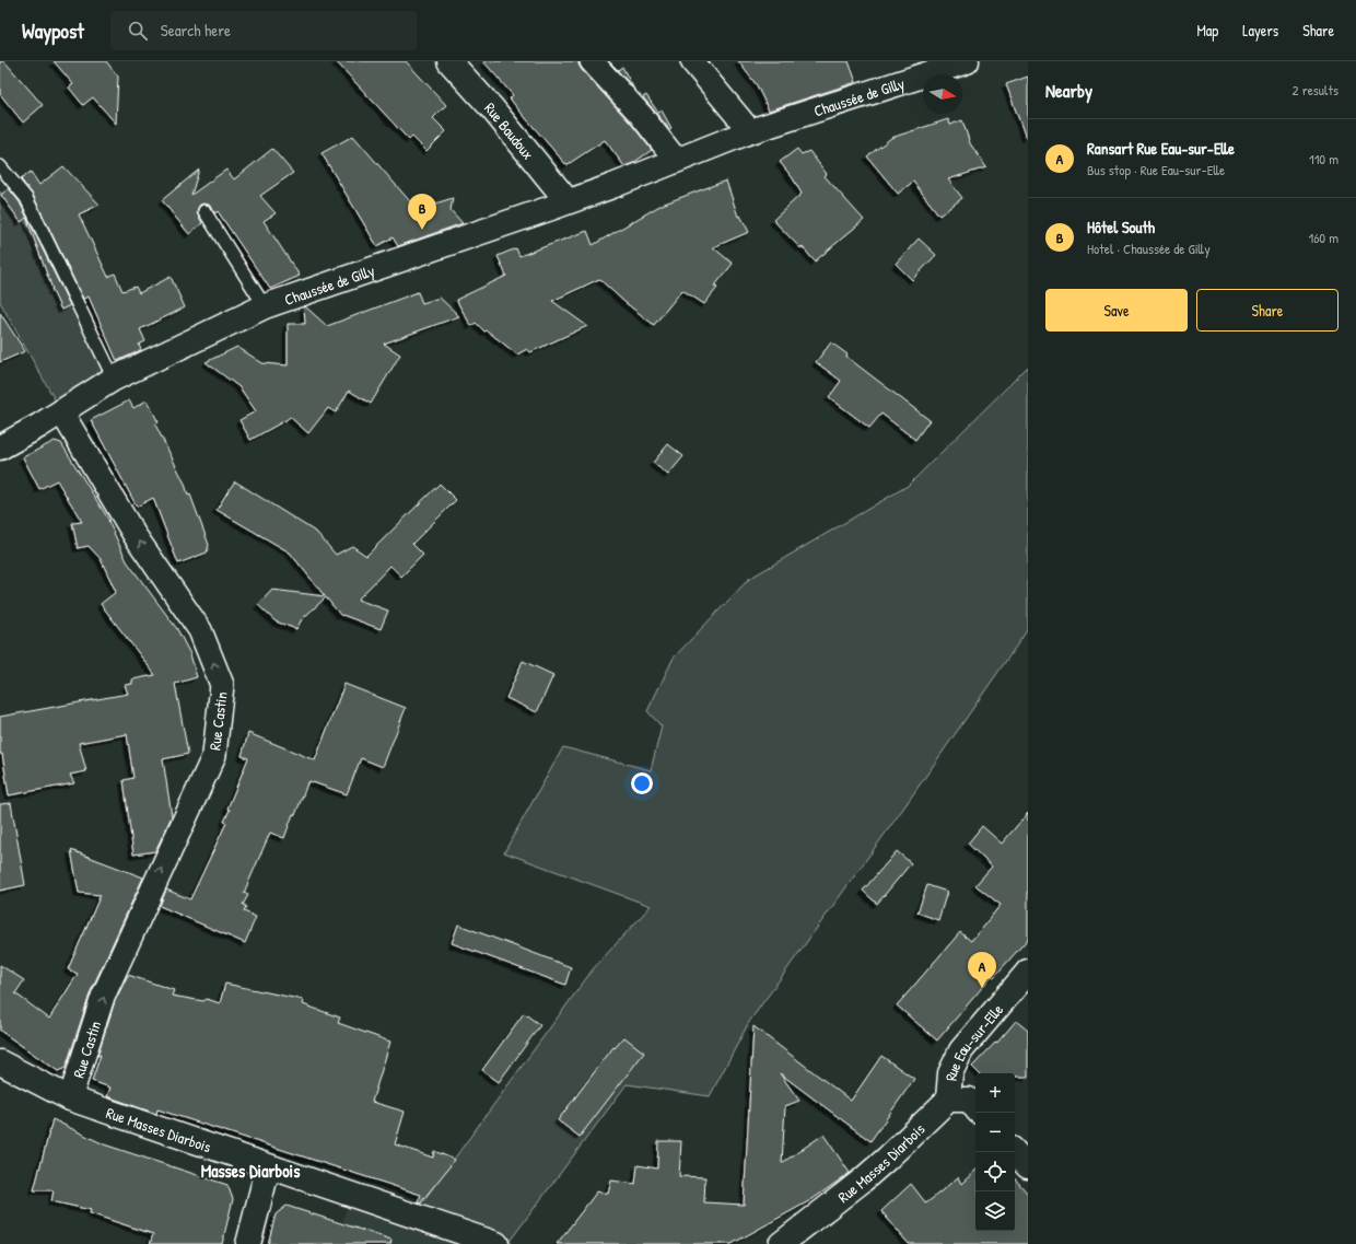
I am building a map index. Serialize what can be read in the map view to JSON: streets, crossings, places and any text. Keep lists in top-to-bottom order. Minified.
{"streets":{"street":["Chaussée de Gilly","Rue Baudoux","Rue Castin","Rue Eau-sur-Elle","Rue Masses Diarbois"]},"crossings":[["Chaussée de Gilly","Rue Baudoux"],["Chaussée de Gilly","Rue Castin"],["Rue Castin","Rue Masses Diarbois"],["Rue Eau-sur-Elle","Rue Masses Diarbois"]],"one_way":["Rue Castin"],"districts":["Masses Diarbois"],"north":"right","page":{"header":"Waypost","search":"Search here","nav":["Map","Layers","Share"],"heading":["Nearby","2 results"],"list":[{"mark":"A","name":"Ransart Rue Eau-sur-Elle","note":"Bus stop · Rue Eau-sur-Elle","value":"110 m"},{"mark":"B","name":"Hôtel South","note":"Hotel · Chaussée de Gilly","value":"160 m"}],"pins":["B","A"],"buttons":["Save","Share"],"map_buttons":["+","−"]}}
